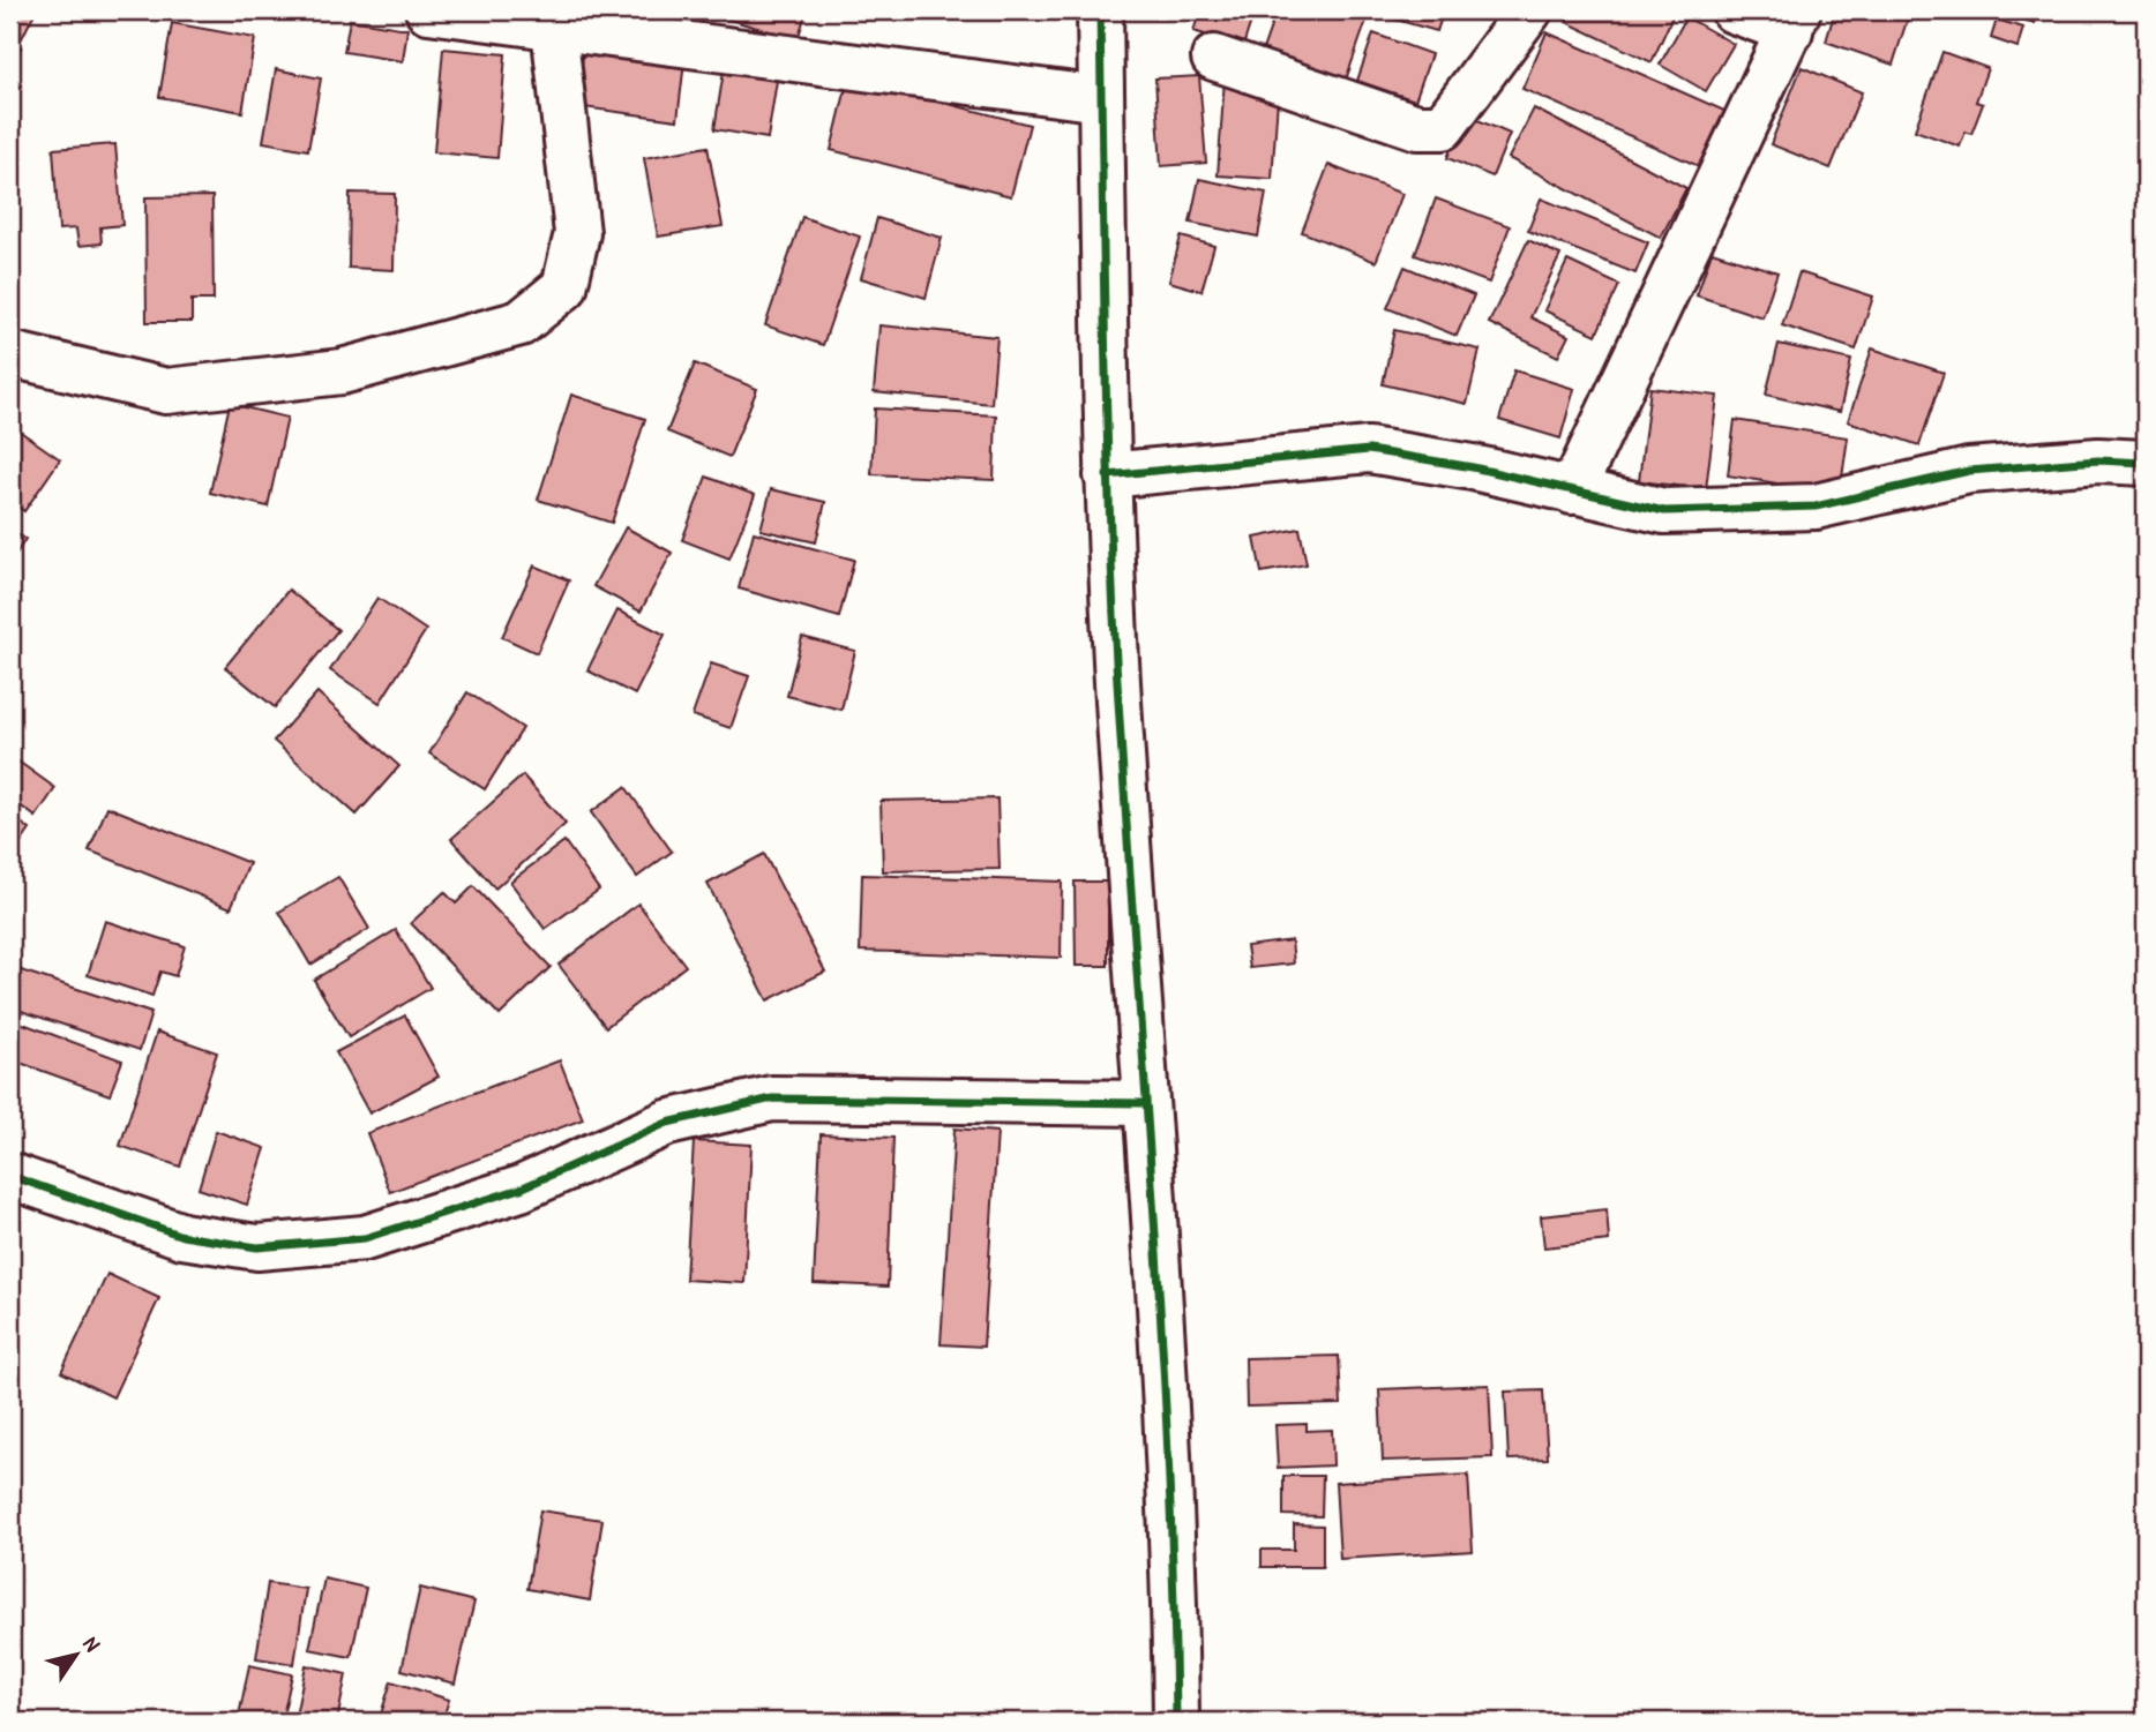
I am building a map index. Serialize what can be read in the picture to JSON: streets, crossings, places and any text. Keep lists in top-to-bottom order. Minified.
{"north":"top right"}
